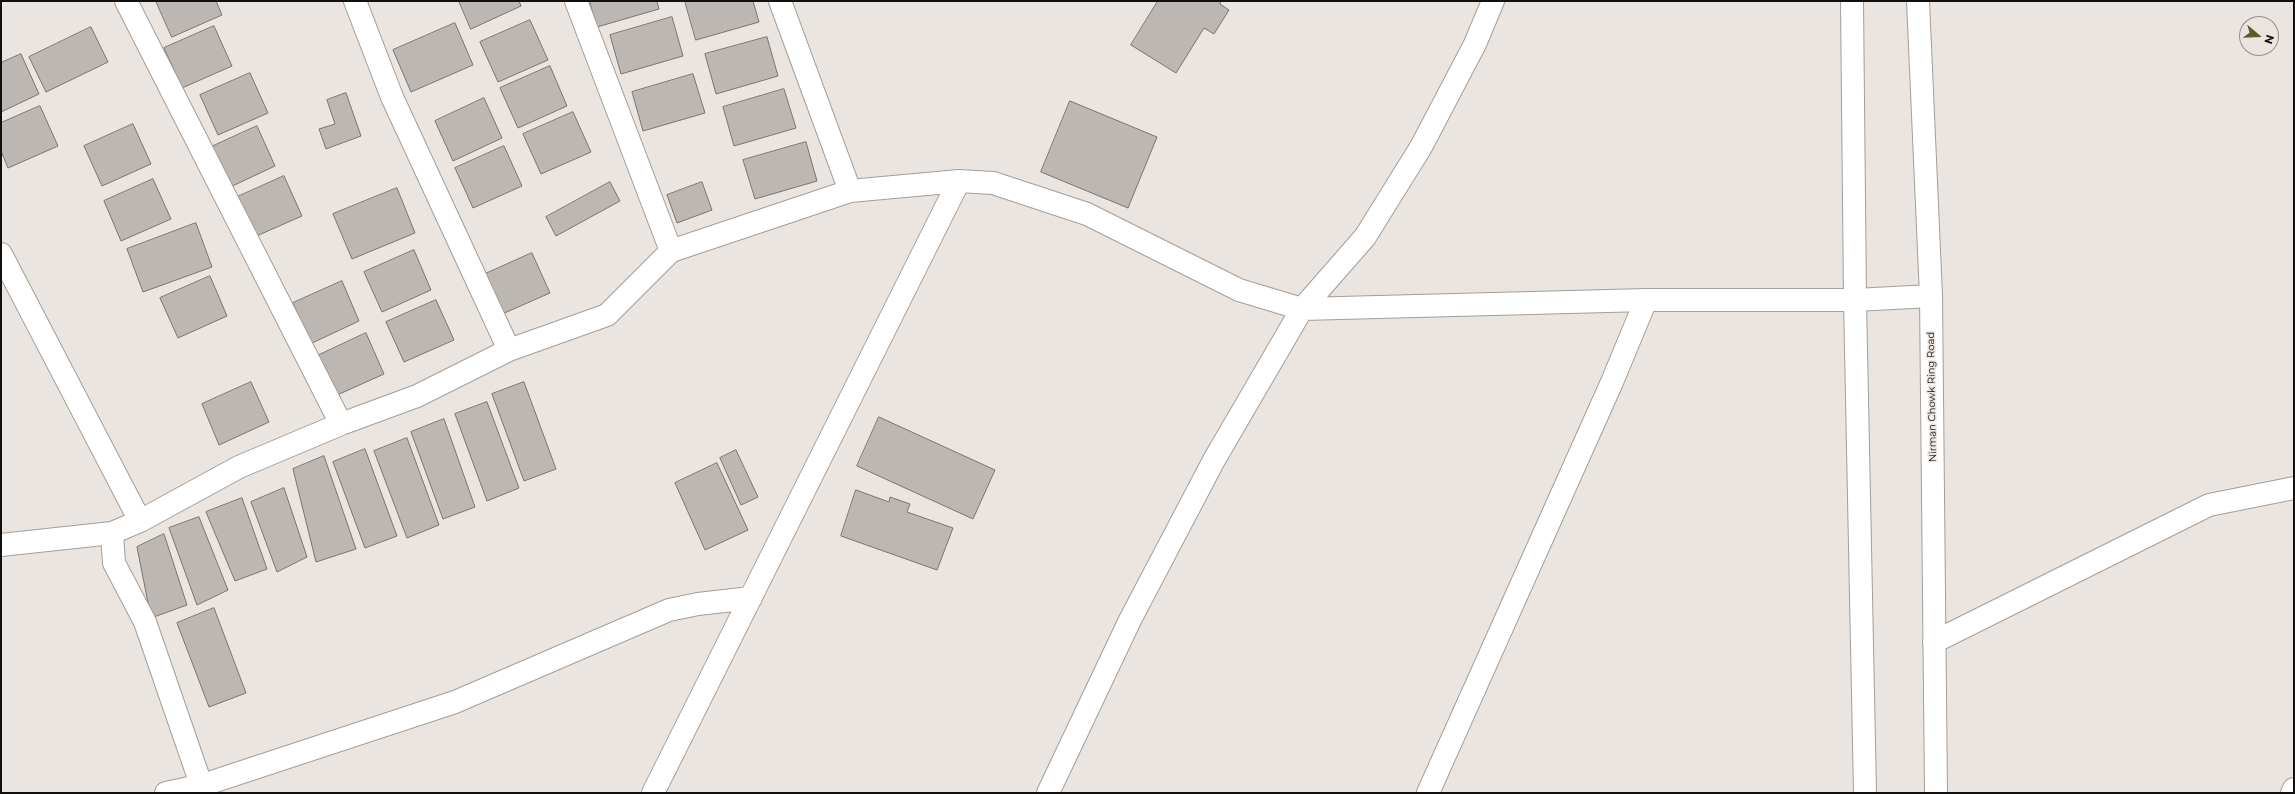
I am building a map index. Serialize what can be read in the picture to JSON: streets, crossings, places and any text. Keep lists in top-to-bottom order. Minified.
{"streets":{"street":["Nirman Chowk Ring Road"]},"north":"right"}
